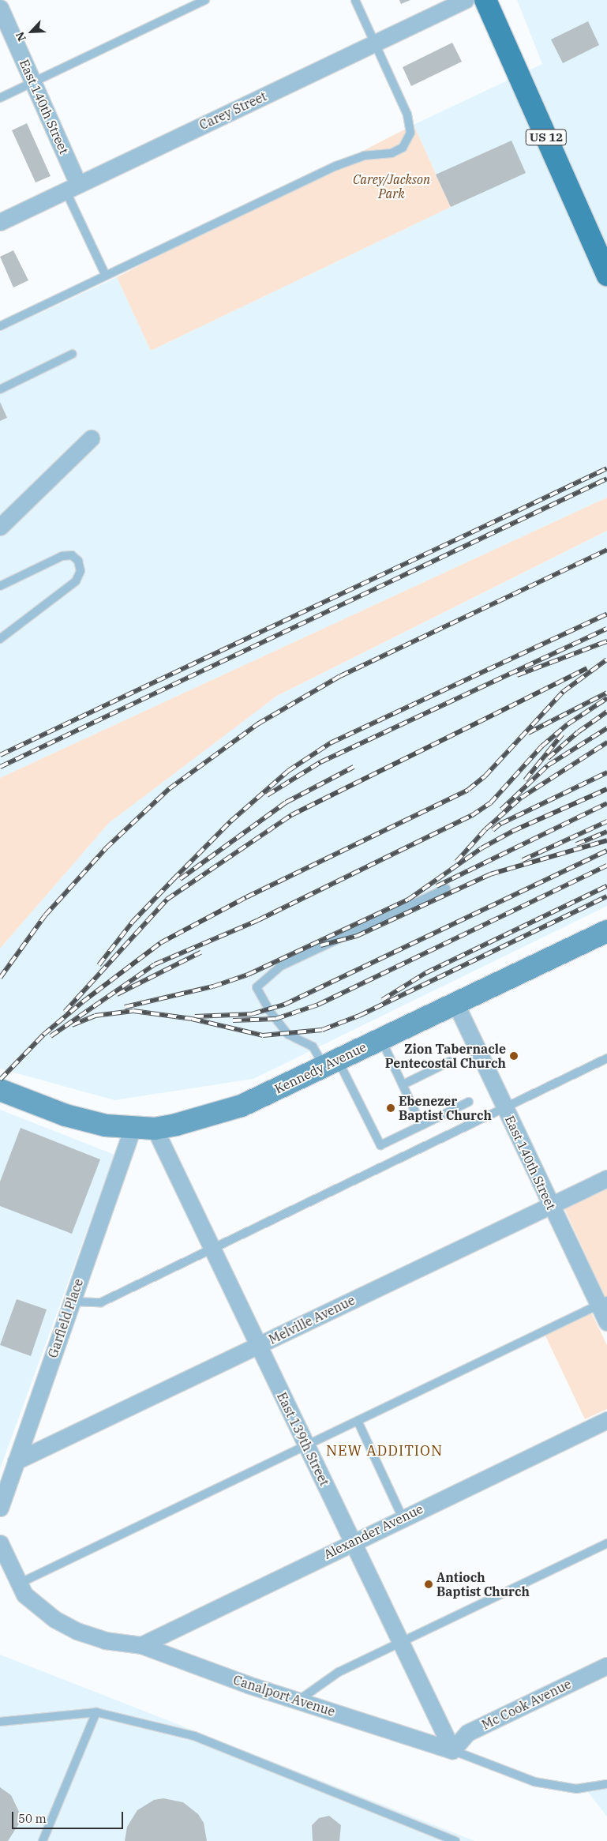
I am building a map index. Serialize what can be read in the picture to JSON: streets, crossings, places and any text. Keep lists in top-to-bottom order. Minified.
{"streets":{"main road":["US 12","Kennedy Avenue"],"street":["East 140th Street","Carey Street","Garfield Place","Melville Avenue","East 139th Street","Alexander Avenue","Canalport Avenue","Mc Cook Avenue"]},"crossings":[["East 140th Street","Carey Street"],["East 140th Street","Kennedy Avenue"],["East 140th Street","Melville Avenue"],["Kennedy Avenue","Garfield Place"],["Kennedy Avenue","East 139th Street"],["Garfield Place","Melville Avenue"],["Melville Avenue","East 139th Street"],["East 139th Street","Alexander Avenue"],["East 139th Street","Canalport Avenue"],["East 139th Street","Mc Cook Avenue"],["Alexander Avenue","Canalport Avenue"],["Canalport Avenue","Mc Cook Avenue"]],"districts":["NEW ADDITION"],"parks":["Carey/Jackson Park"],"places":["Zion Tabernacle Pentecostal Church","Ebenezer Baptist Church","Antioch Baptist Church"],"scale_bar":"50 m","north":"bottom left"}
